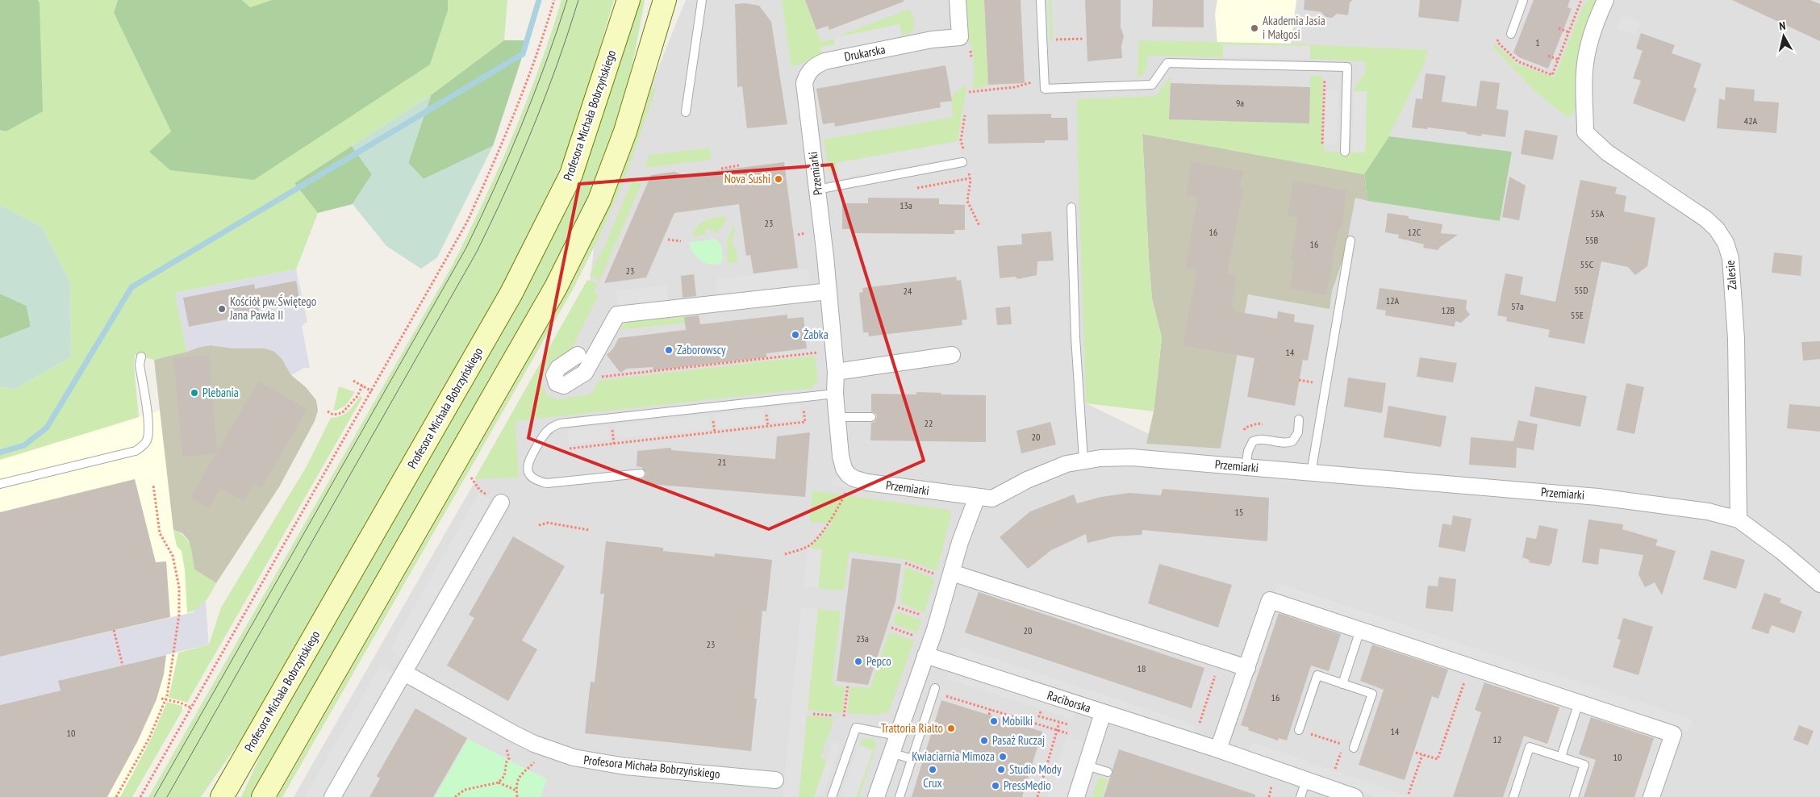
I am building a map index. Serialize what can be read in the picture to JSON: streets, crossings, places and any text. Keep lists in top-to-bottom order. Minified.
{"streets":{"main road":["Profesora Michała Bobrzyńskiego"],"street":["Drukarska","Przemiarki","Zalesie","Raciborska"]},"crossings":[["Drukarska","Przemiarki"],["Przemiarki","Zalesie"]],"places":["Akademia Jasia i Małgosi","Nova Sushi","Kościół pw. Świętego Jana Pawła II","Żabka","Zaborowscy","Plebania","Pepco","Mobilki","Trattoria Rialto","Pasaż Ruczaj","Kwiaciarnia Mimoza","Crux","Studio Mody","PressMedio"],"house_numbers":["1","9a","42A","13a","55A","23","16","12C","55B","16","55C","23","55D","24","12A","57a","12B","55E","14","22","20","21","15","20","23a","23","18","16","14","10","12","10"],"north":"top"}
